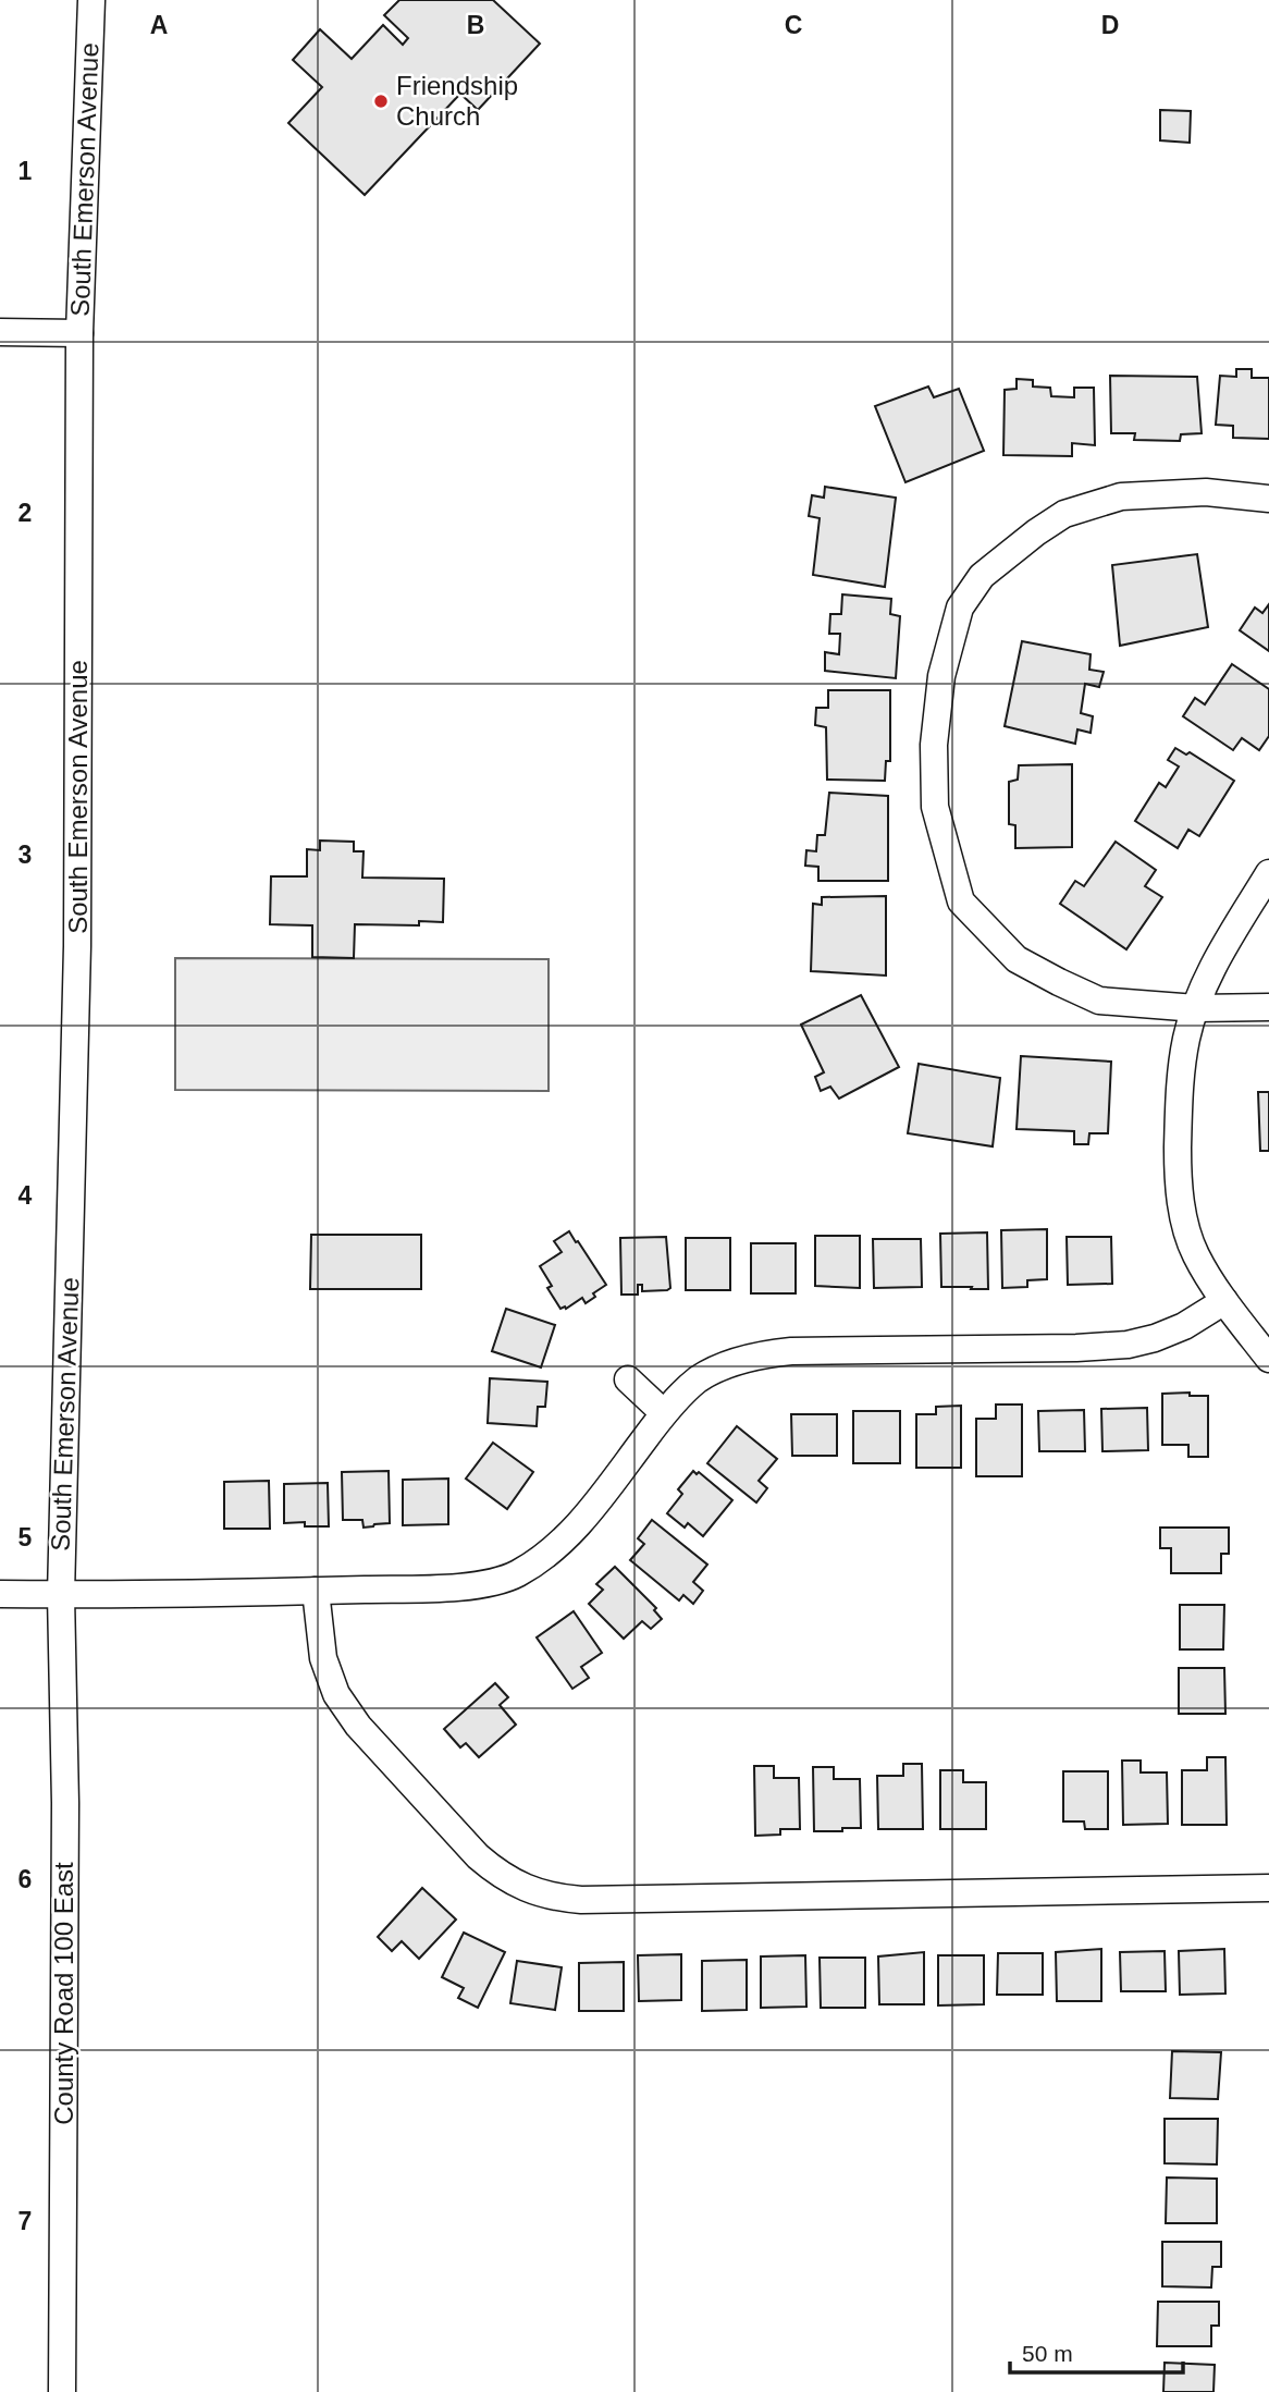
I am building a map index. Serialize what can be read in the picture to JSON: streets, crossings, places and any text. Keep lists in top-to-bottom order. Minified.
{"streets":{"street":["South Emerson Avenue","County Road 100 East"]},"crossings":[["South Emerson Avenue","County Road 100 East"]],"places":["Friendship Church"],"scale_bar":"50 m","grid":{"columns":["A","B","C","D"],"rows":["1","2","3","4","5","6","7"]}}
